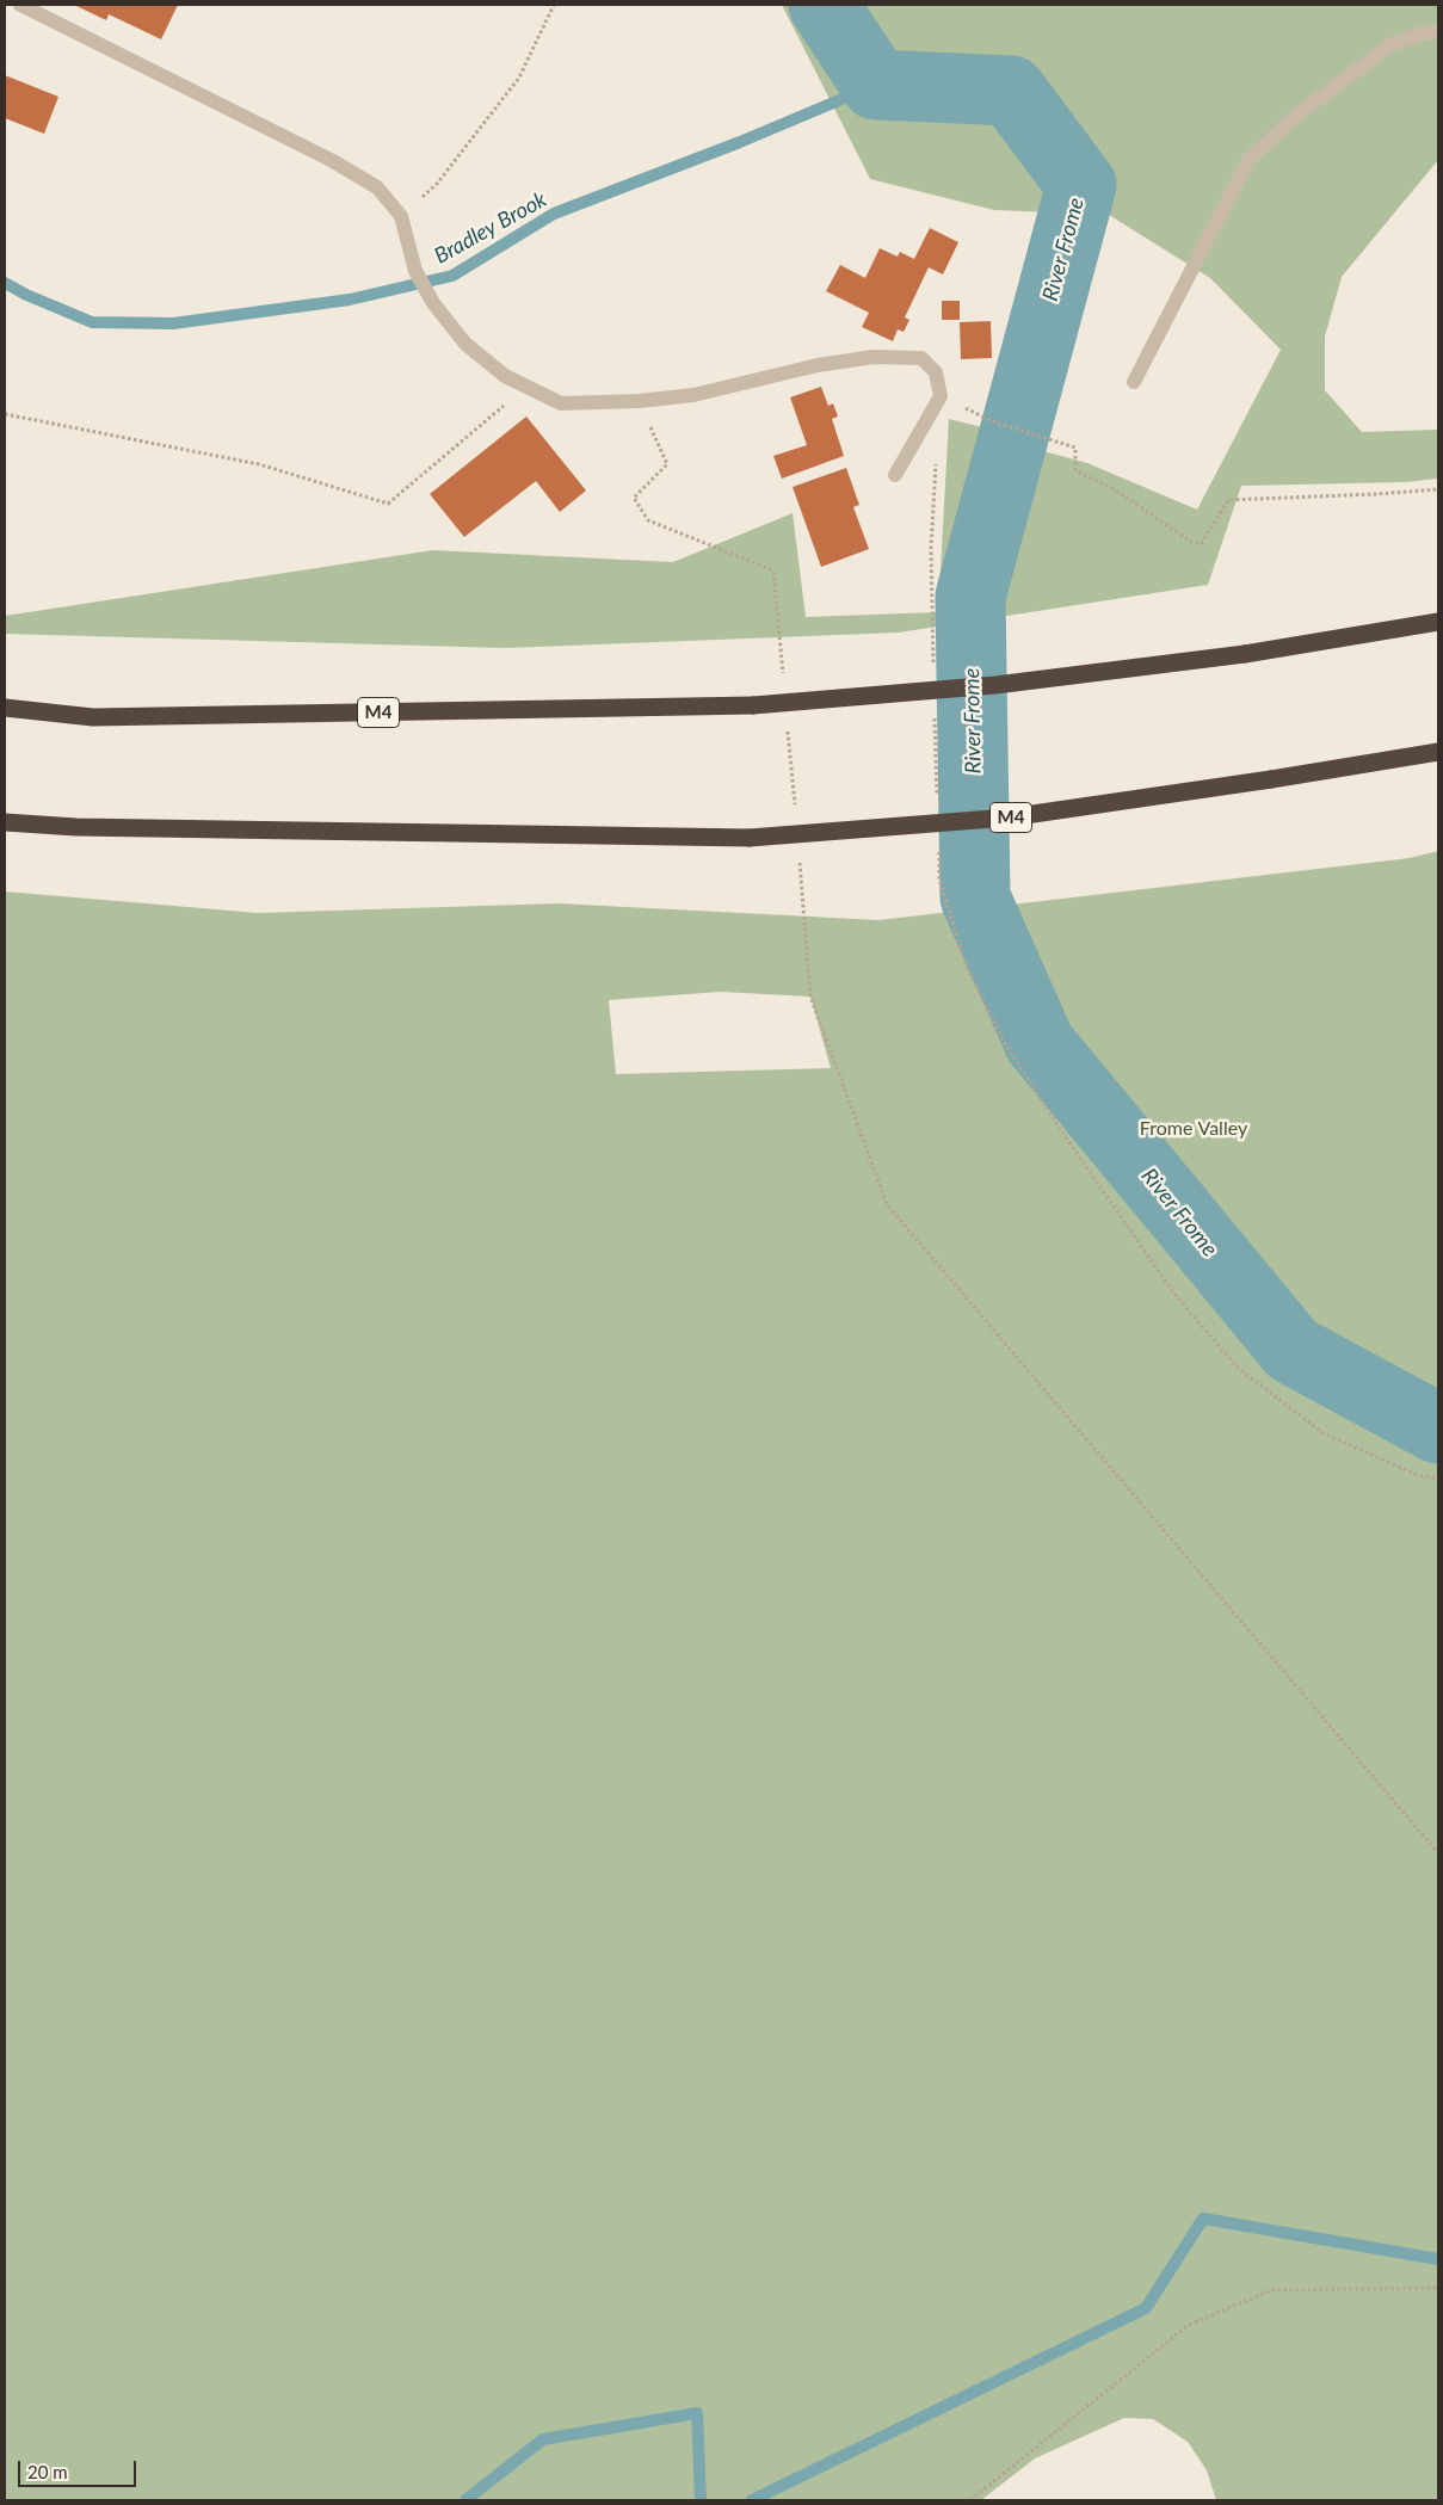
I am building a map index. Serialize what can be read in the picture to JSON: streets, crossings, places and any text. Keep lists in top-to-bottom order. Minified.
{"streets":{"highway":["M4"]},"water":["Bradley Brook","River Frome"],"parks":["Frome Valley"],"scale_bar":"20 m"}
